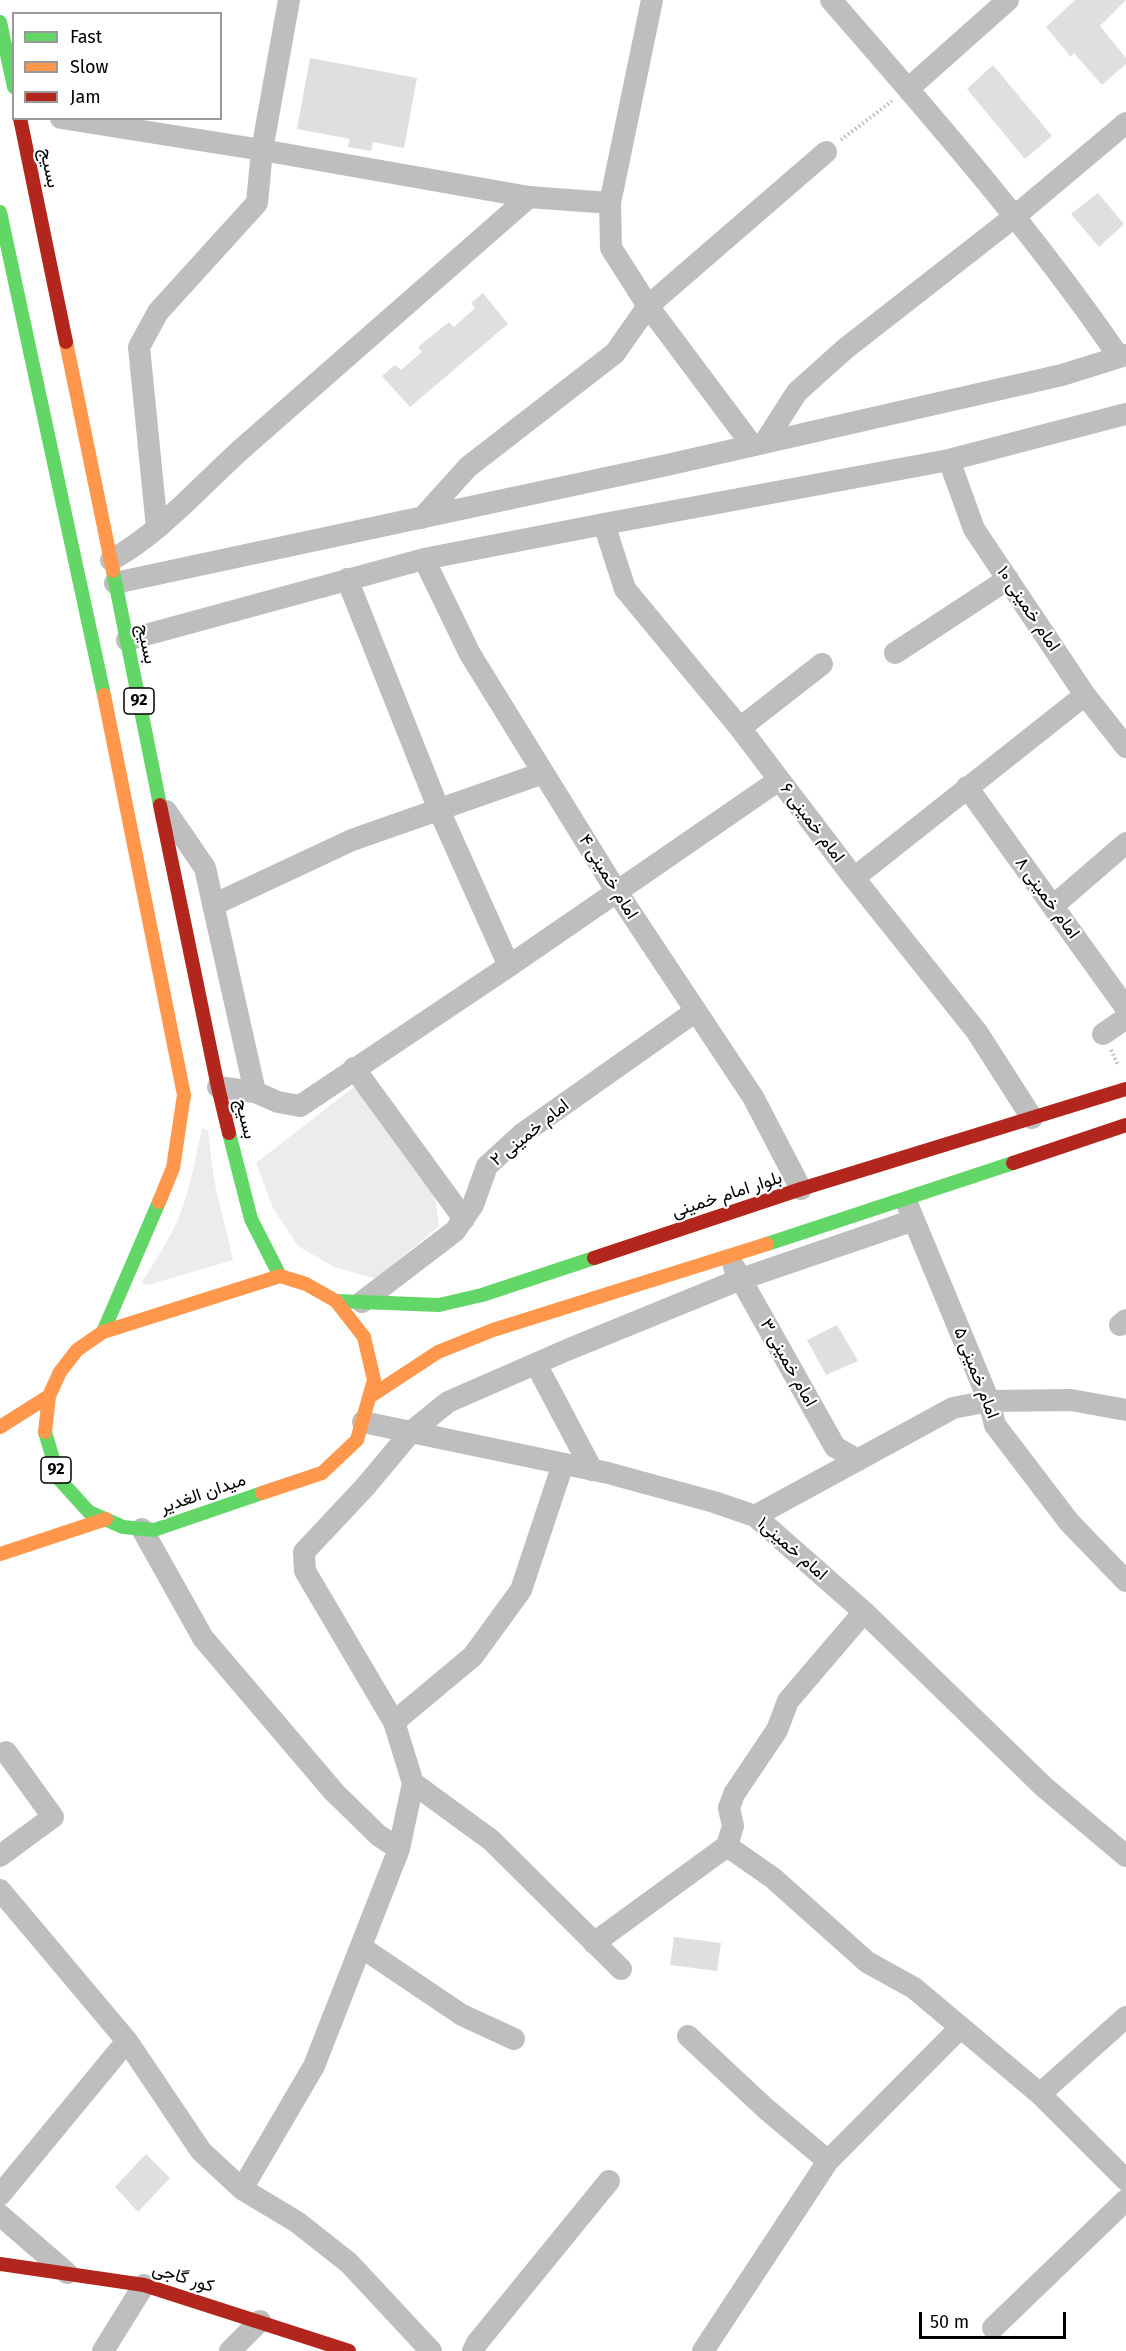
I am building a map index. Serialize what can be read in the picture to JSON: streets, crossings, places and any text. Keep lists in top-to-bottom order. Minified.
{"streets":{"main road":["بسیج","92","بلوار امام خمینی","میدان الغدیر","کور گاجی"],"street":["امام خمینی ۱۰","امام خمینی ۶","امام خمینی ۴","امام خمینی ۸","امام خمینی ۲","امام خمینی ۳","امام خمینی ۵","امام خمینی۱"]},"crossings":[["بسیج","میدان الغدیر"],["امام خمینی ۶","بلوار امام خمینی"],["امام خمینی ۴","امام خمینی ۲"],["امام خمینی ۴","بلوار امام خمینی"],["امام خمینی ۲","بلوار امام خمینی"],["بلوار امام خمینی","میدان الغدیر"],["میدان الغدیر","امام خمینی۱"]],"legend":["Fast","Slow","Jam"],"scale_bar":"50 m"}
